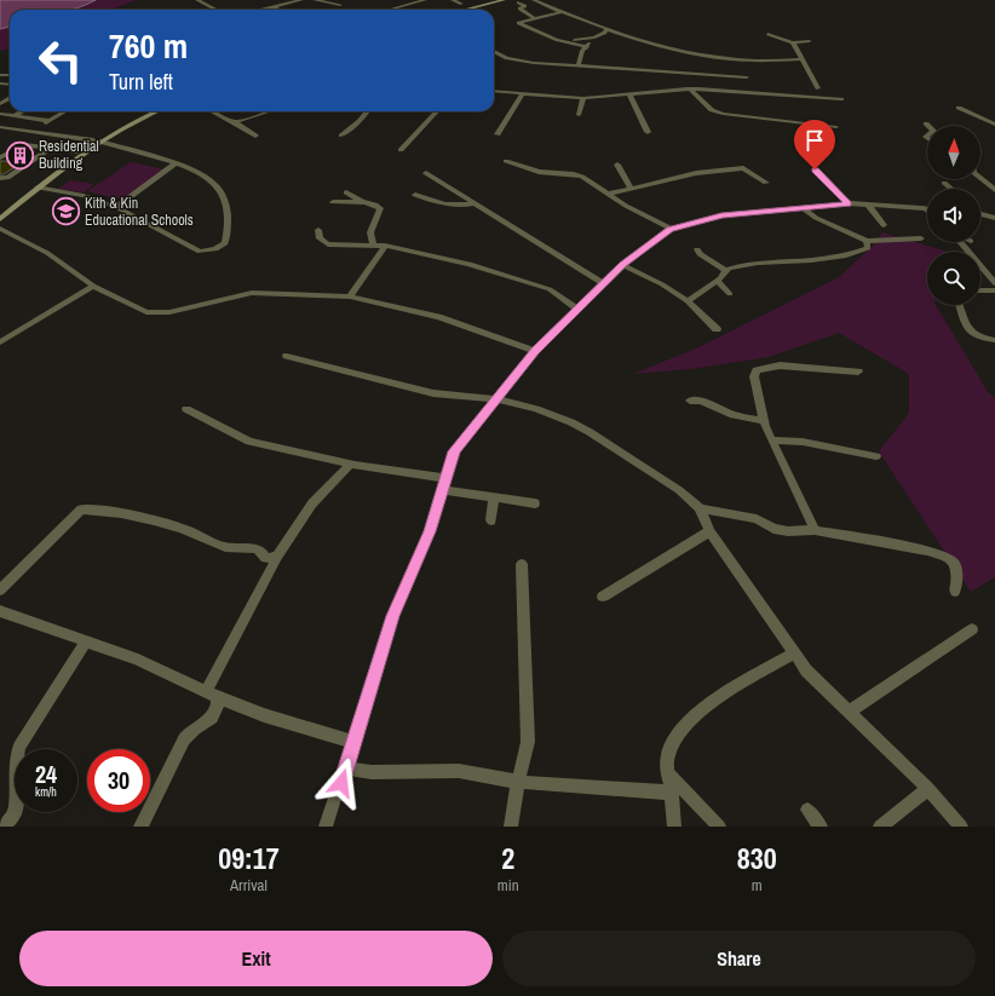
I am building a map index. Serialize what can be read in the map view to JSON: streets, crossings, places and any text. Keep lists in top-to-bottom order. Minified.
{"places":{"building":["Residential Building"],"school or university":["Kith & Kin Educational Schools"]},"north":"top","page":{"turn":["760 m","Turn left"],"speed":"24 km/h","limit":"30","eta":["09:17","Arrival","2","min","830","m"],"buttons":["Exit","Share"]}}
